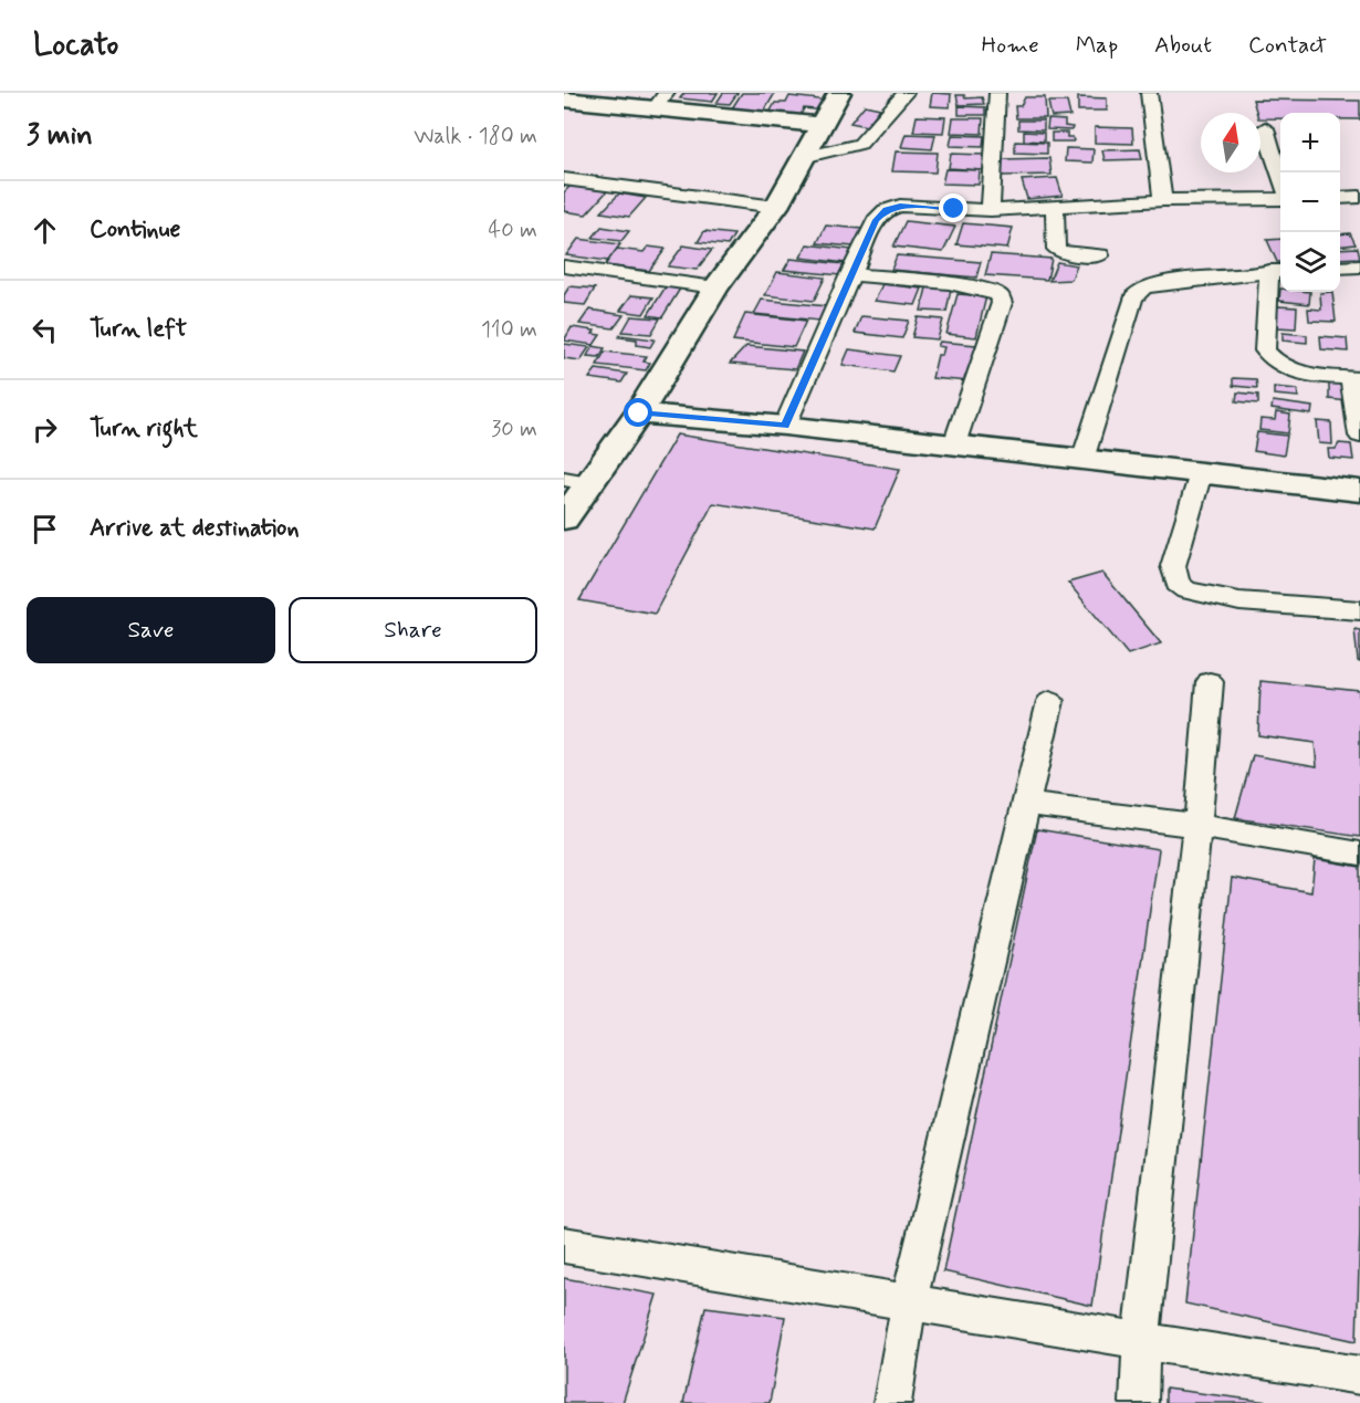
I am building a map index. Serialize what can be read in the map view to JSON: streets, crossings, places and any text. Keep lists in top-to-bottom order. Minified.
{"north":"top","page":{"header":"Locato","nav":["Home","Map","About","Contact"],"heading":["3 min","Walk · 180 m"],"map_buttons":["+","−"],"list":[["Continue","40 m"],["Turn left","110 m"],["Turn right","30 m"],"Arrive at destination"],"buttons":["Save","Share"]}}
